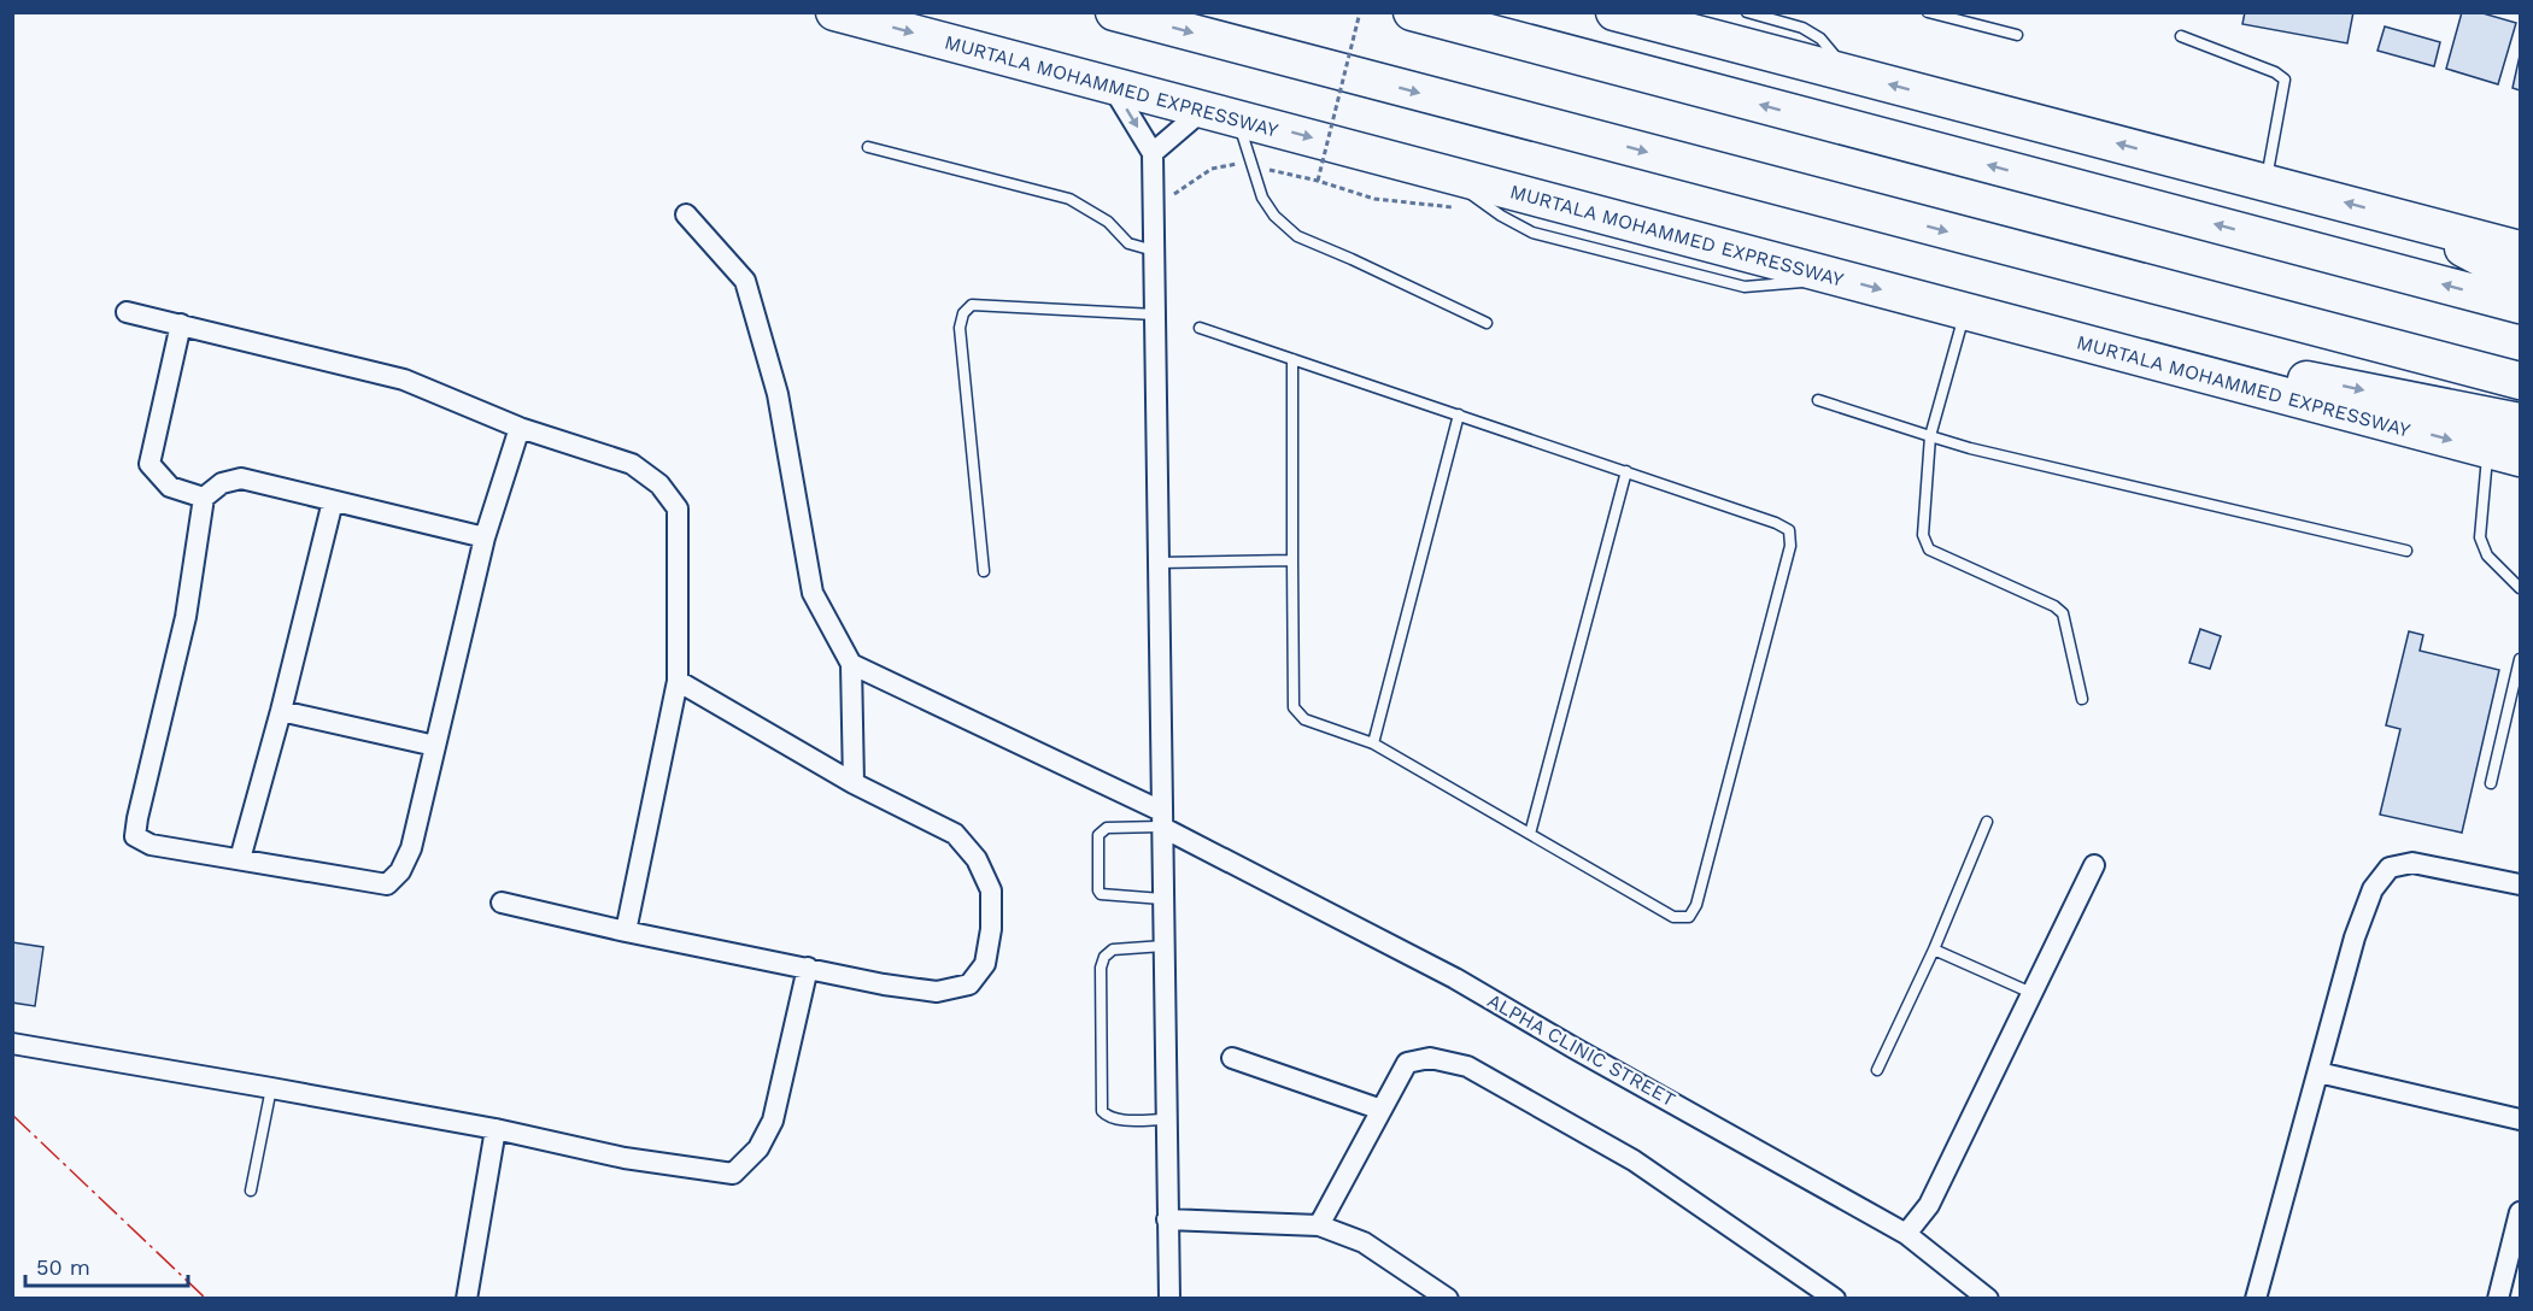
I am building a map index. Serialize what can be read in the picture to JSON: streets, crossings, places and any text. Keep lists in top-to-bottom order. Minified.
{"streets":{"highway":["MURTALA MOHAMMED EXPRESSWAY"],"street":["ALPHA CLINIC STREET"]},"scale_bar":"50 m"}
